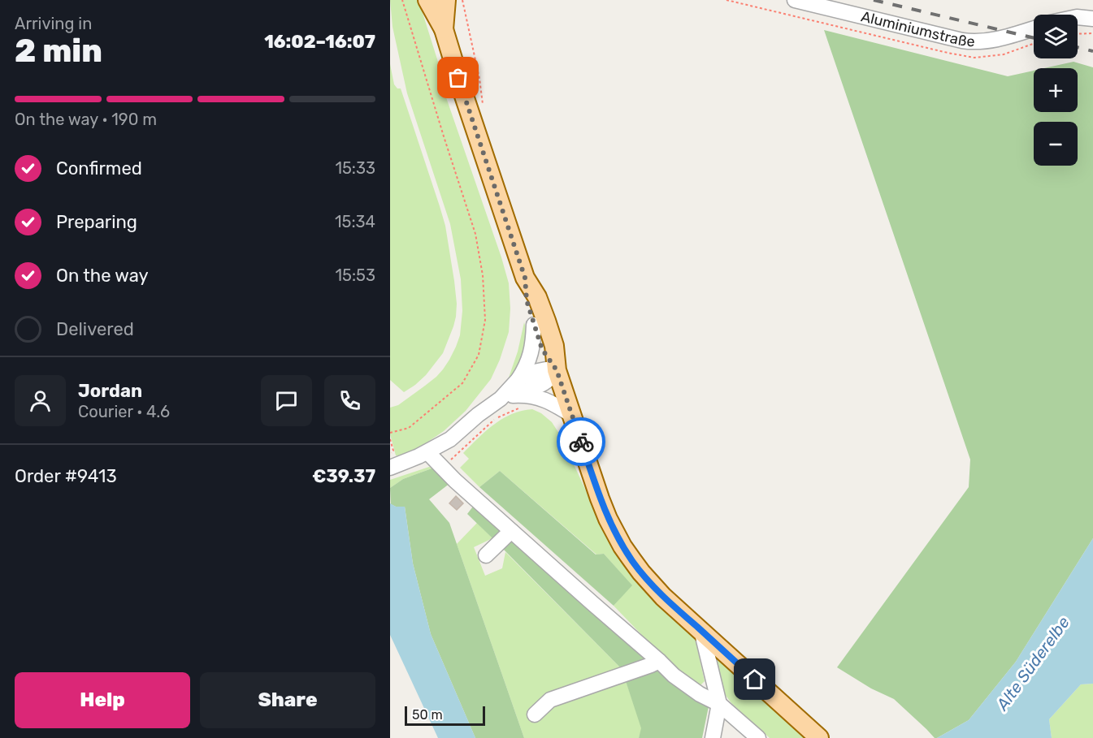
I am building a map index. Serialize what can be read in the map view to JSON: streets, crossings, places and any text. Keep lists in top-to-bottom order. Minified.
{"streets":{"street":["Aluminiumstraße"]},"water":["Alte Süderelbe"],"scale_bar":"50 m","page":{"heading":["2 min","Arriving in","16:02–16:07"],"panel":["Jordan","Courier · 4.6","Order #9413","€39.37"],"map_buttons":["+","−"],"bar":"On the way · 190 m","list":[["Confirmed","15:33"],["Preparing","15:34"],["On the way","15:53"],"Delivered"],"buttons":["Help","Share"],"scale":"50 m"}}
